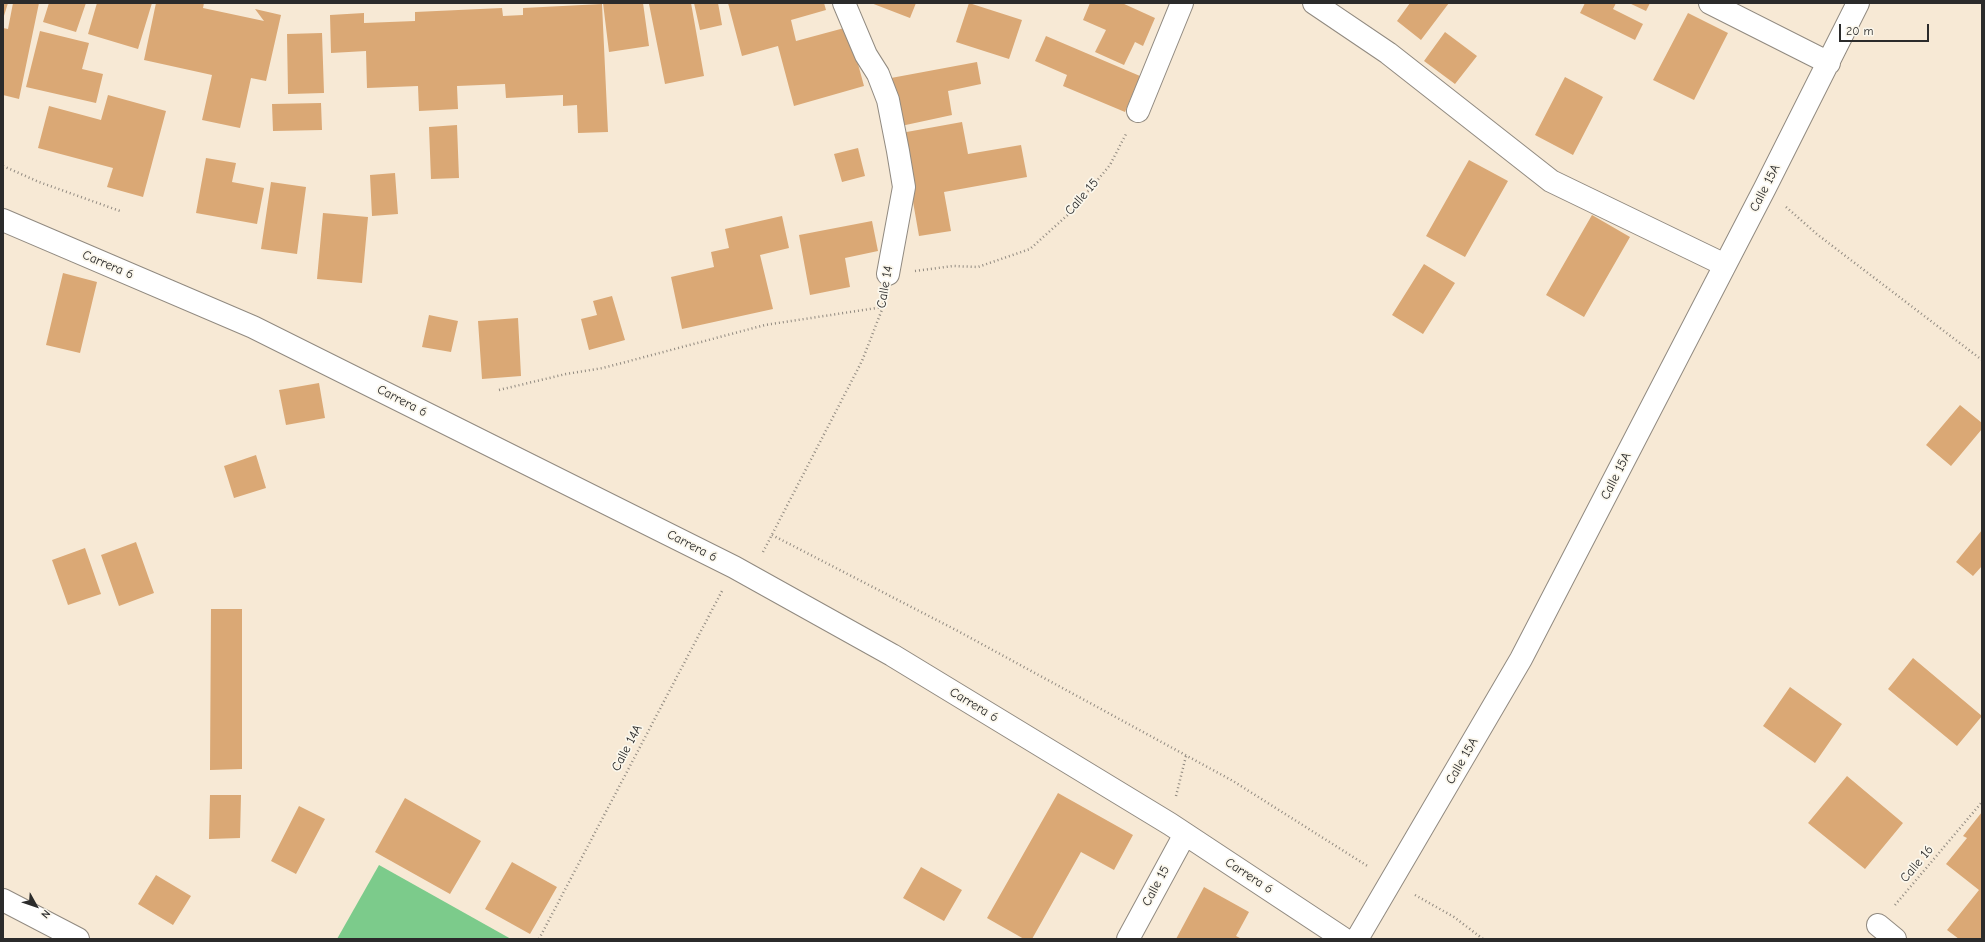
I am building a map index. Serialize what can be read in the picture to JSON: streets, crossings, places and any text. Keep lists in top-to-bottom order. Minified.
{"streets":{"street":["Calle 15A","Calle 15","Carrera 6","Calle 14"],"path":["Calle 14A","Calle 16"]},"crossings":[["Calle 15","Carrera 6"],["Calle 15","Calle 14"],["Carrera 6","Calle 14"],["Carrera 6","Calle 14A"],["Calle 14","Calle 14A"]],"scale_bar":"20 m","north":"bottom right"}
